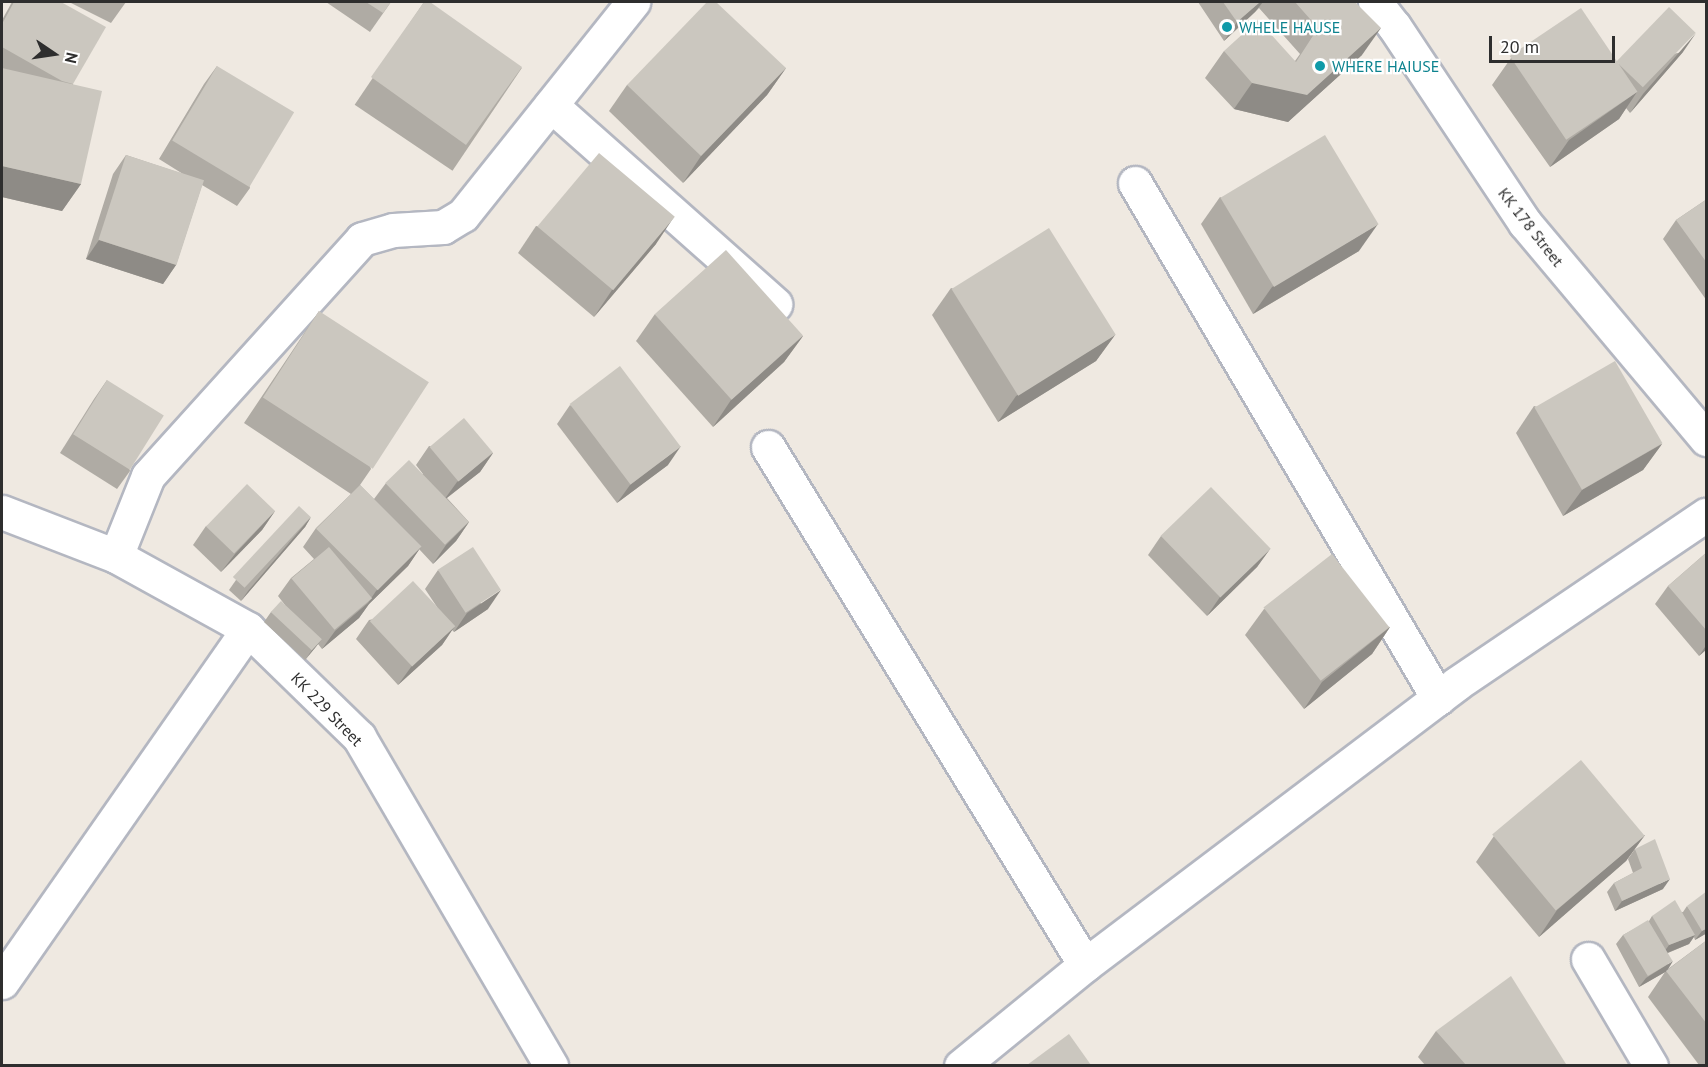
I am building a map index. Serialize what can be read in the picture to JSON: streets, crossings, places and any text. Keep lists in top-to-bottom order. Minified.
{"streets":{"street":["KK 178 Street","KK 229 Street"]},"places":["WHELE HAUSE","WHERE HAIUSE"],"scale_bar":"20 m","north":"right"}
